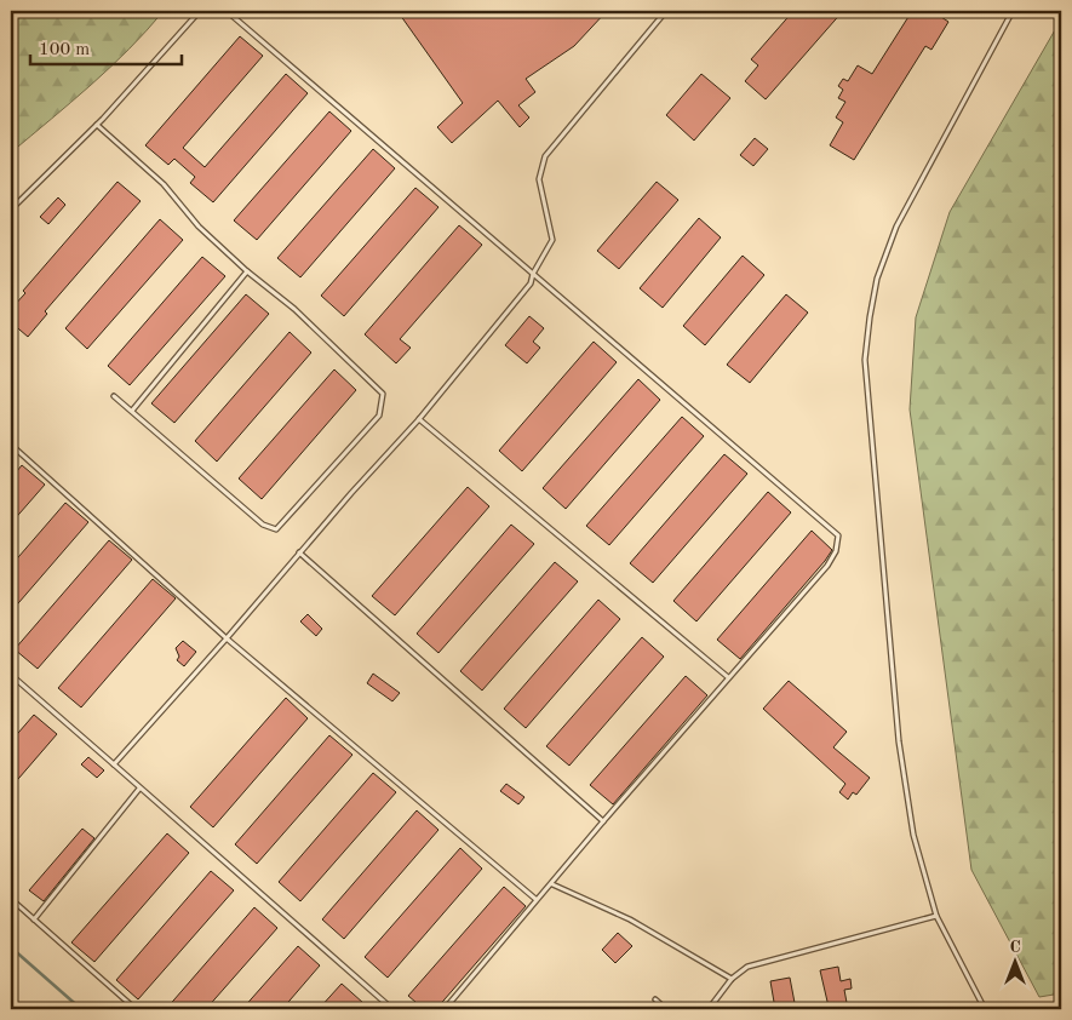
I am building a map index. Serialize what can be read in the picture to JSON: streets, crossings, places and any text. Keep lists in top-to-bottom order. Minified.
{"scale_bar":"100 m","north":"top"}
